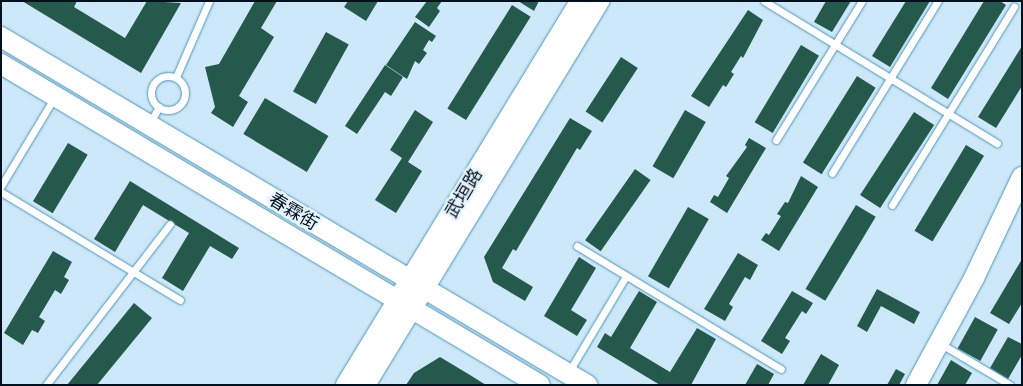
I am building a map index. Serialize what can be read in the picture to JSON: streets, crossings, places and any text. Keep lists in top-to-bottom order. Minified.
{"streets":{"main road":["武垣路","春霖街"]},"crossings":[["武垣路","春霖街"]]}
